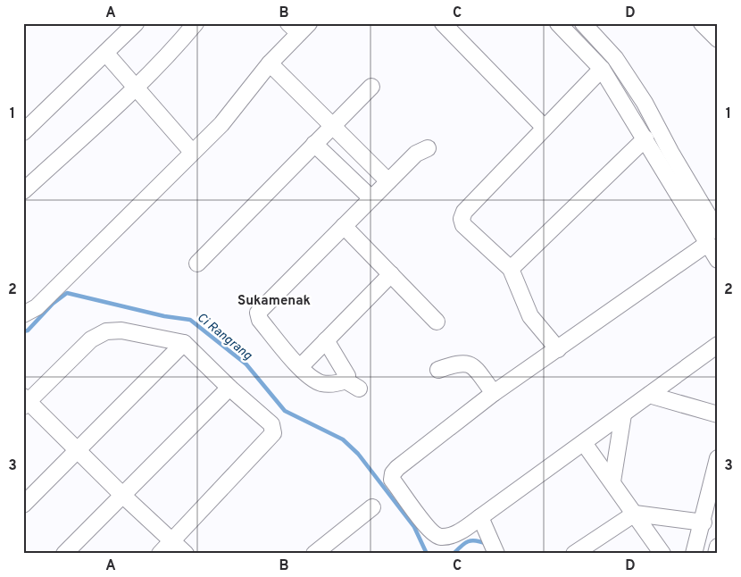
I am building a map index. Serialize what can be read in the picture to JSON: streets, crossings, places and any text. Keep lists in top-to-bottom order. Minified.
{"districts":["Sukamenak"],"water":["Ci Rangrang"],"grid":{"columns":["A","B","C","D"],"rows":["1","2","3"]}}
